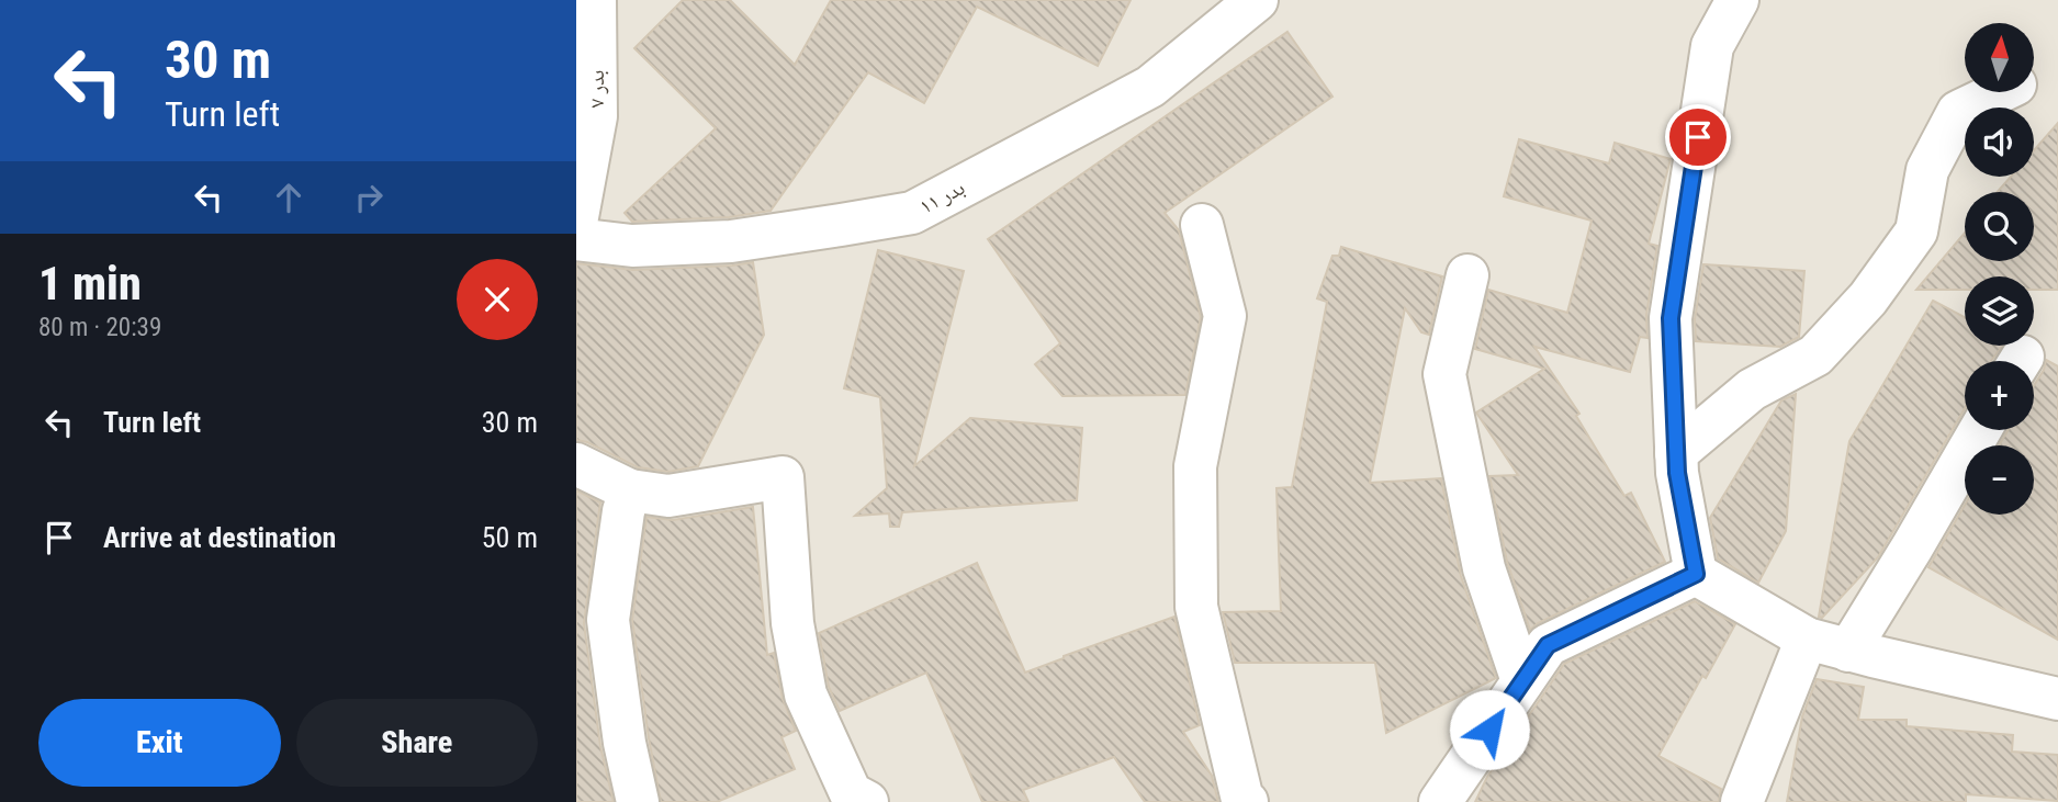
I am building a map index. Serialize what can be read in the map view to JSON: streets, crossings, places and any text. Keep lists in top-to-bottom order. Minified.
{"streets":{"street":["بدر ۷","بدر ۱۱"]},"north":"top","page":{"turn":["30 m","Turn left"],"map_buttons":["+","−"],"heading":["1 min","80 m · 20:39"],"list":[{"name":"Turn left","value":"30 m"},{"name":"Arrive at destination","value":"50 m"}],"buttons":["Exit","Share"]}}
